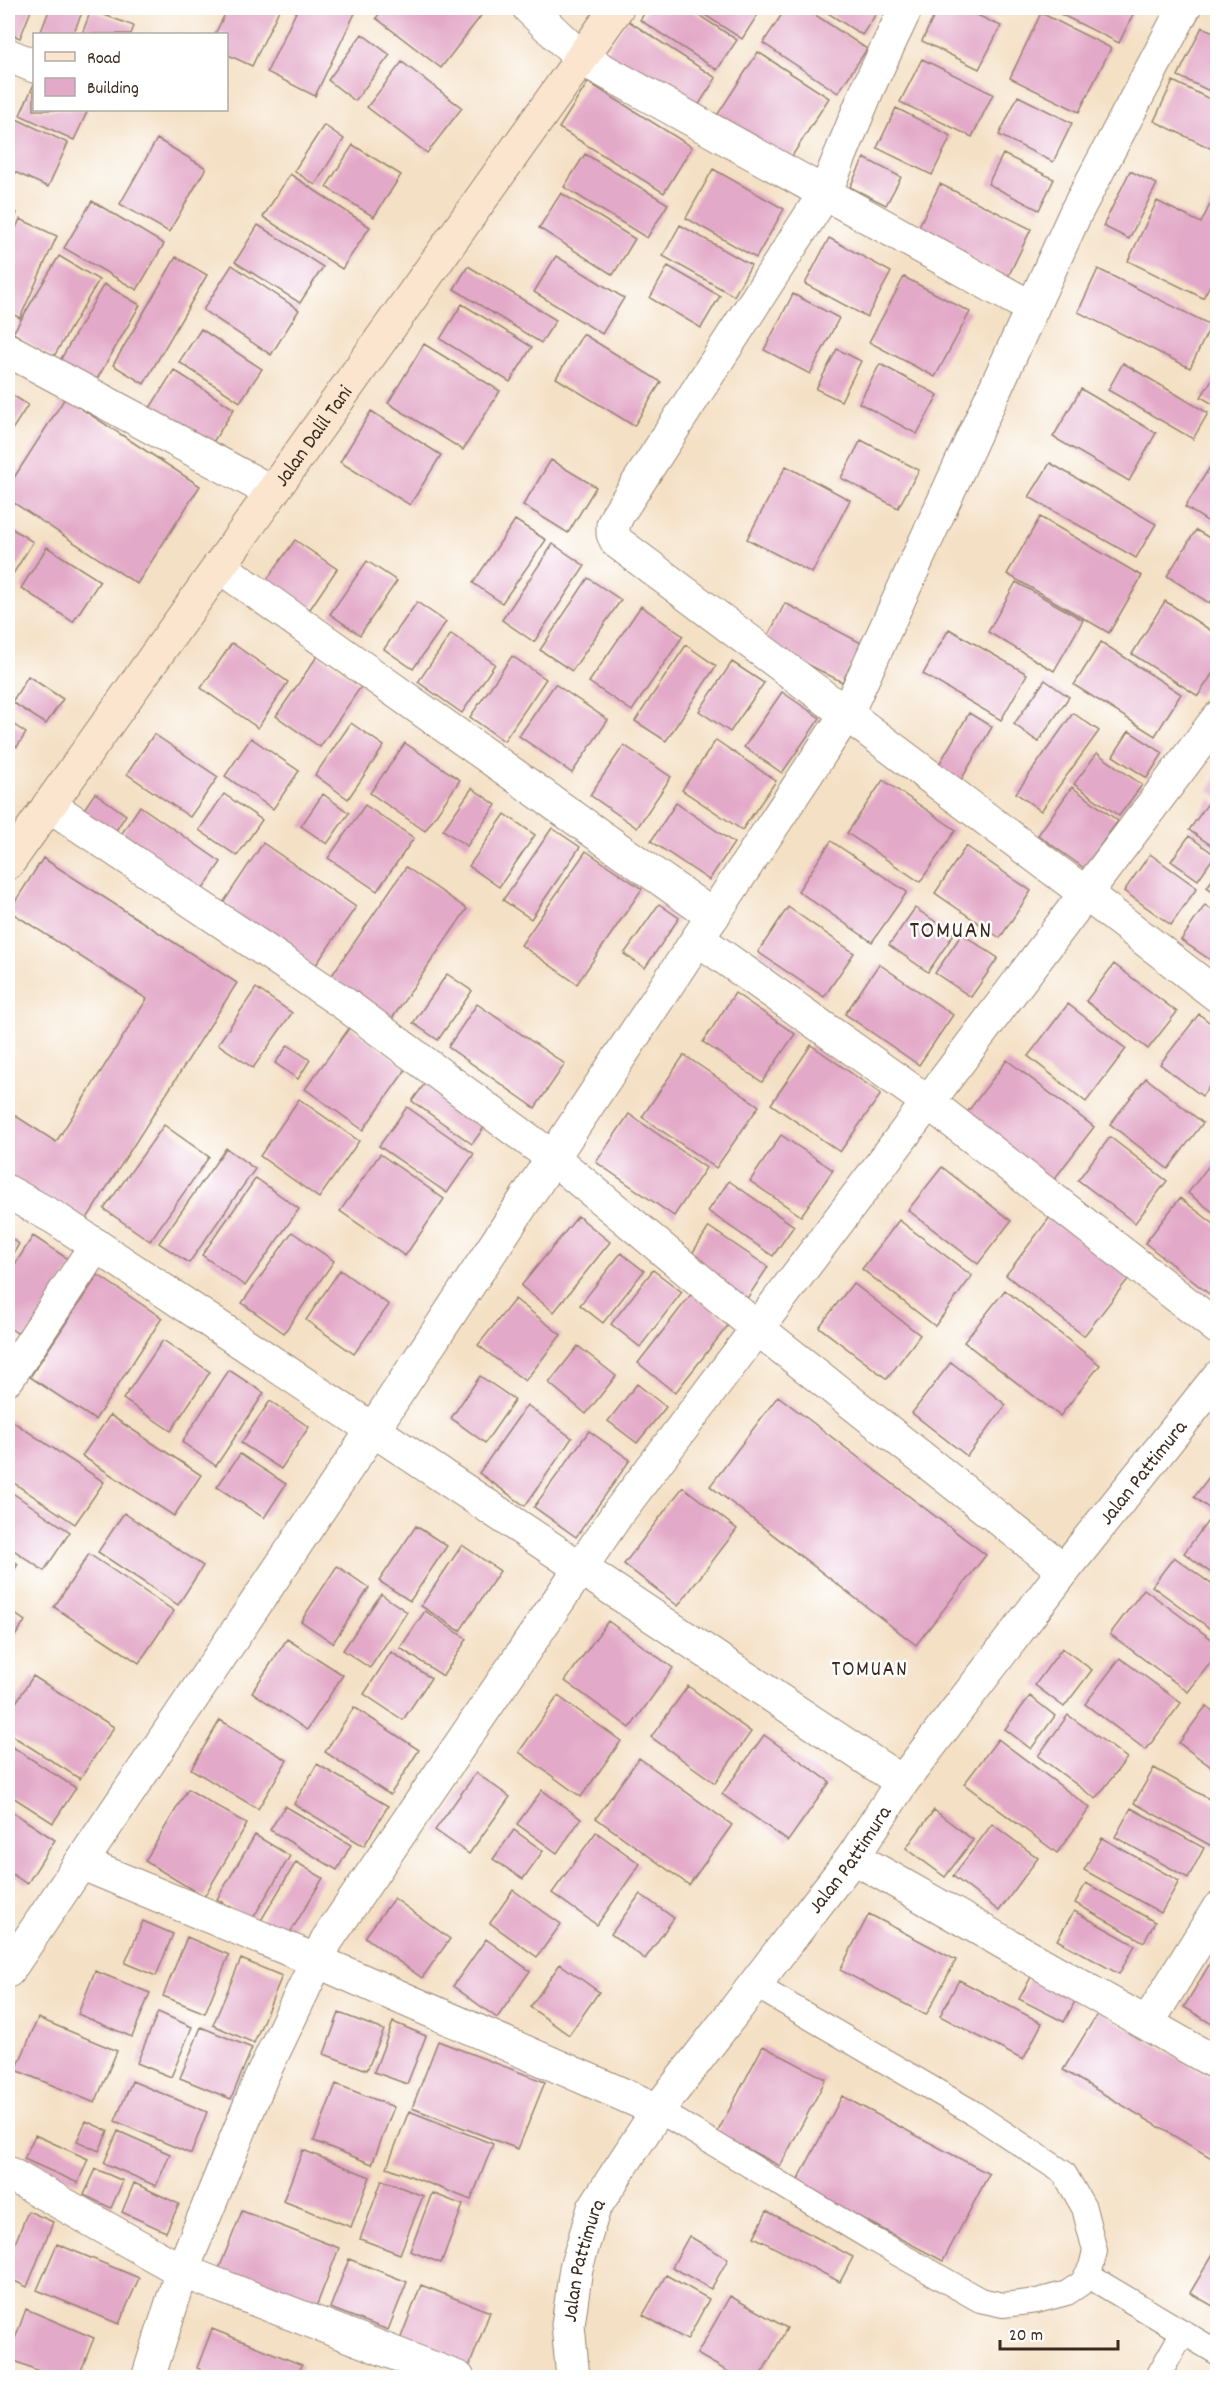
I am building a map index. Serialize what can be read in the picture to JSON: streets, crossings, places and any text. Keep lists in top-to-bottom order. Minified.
{"streets":{"street":["Jalan Dalil Tani","Jalan Pattimura"]},"districts":["TOMUAN","TOMUAN"],"legend":["Road","Building"],"scale_bar":"20 m"}
